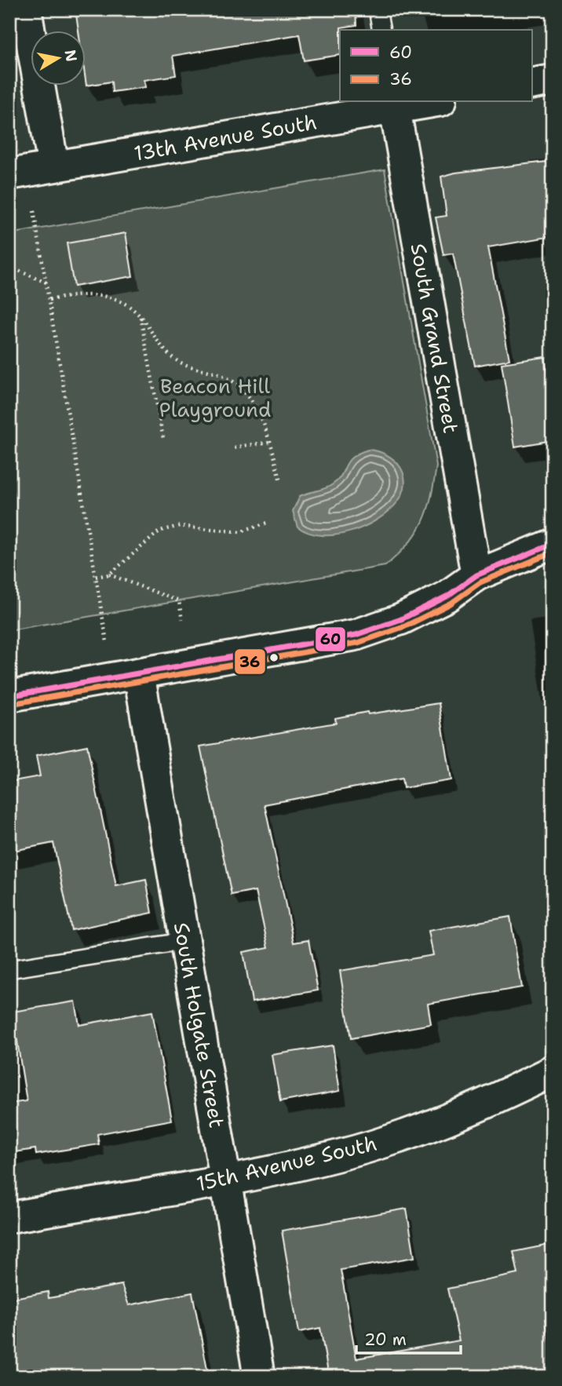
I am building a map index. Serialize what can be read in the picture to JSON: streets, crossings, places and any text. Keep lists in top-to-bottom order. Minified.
{"streets":{"street":["13th Avenue South","South Grand Street","South Holgate Street","15th Avenue South"]},"crossings":[["13th Avenue South","South Grand Street"],["South Holgate Street","15th Avenue South"]],"parks":["Beacon Hill Playground"],"lines":["transit line 60","transit line 36"],"legend":["60","36"],"scale_bar":"20 m","north":"right"}
